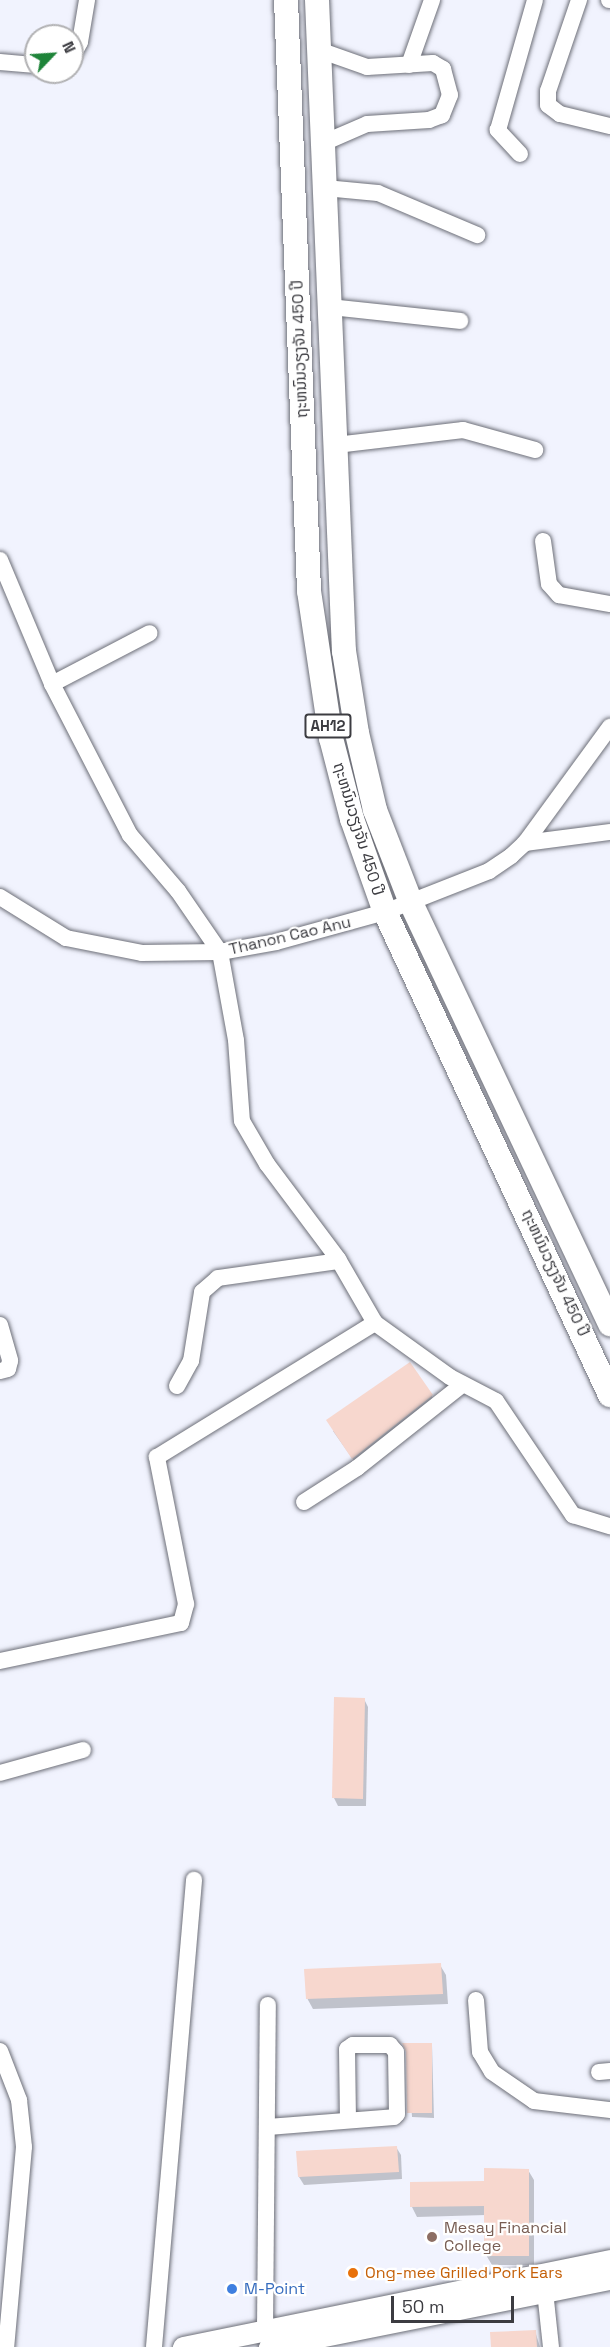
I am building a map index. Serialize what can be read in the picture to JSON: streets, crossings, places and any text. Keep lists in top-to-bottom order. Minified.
{"streets":{"highway":["ຖະຫນົນວຽງຈັນ 450 ປີ","AH12"],"street":["Thanon Cao Anu"]},"crossings":[["ຖະຫນົນວຽງຈັນ 450 ປີ","Thanon Cao Anu"]],"places":["Mesay Financial College","Ong-mee Grilled Pork Ears","M-Point"],"scale_bar":"50 m","north":"top right"}
